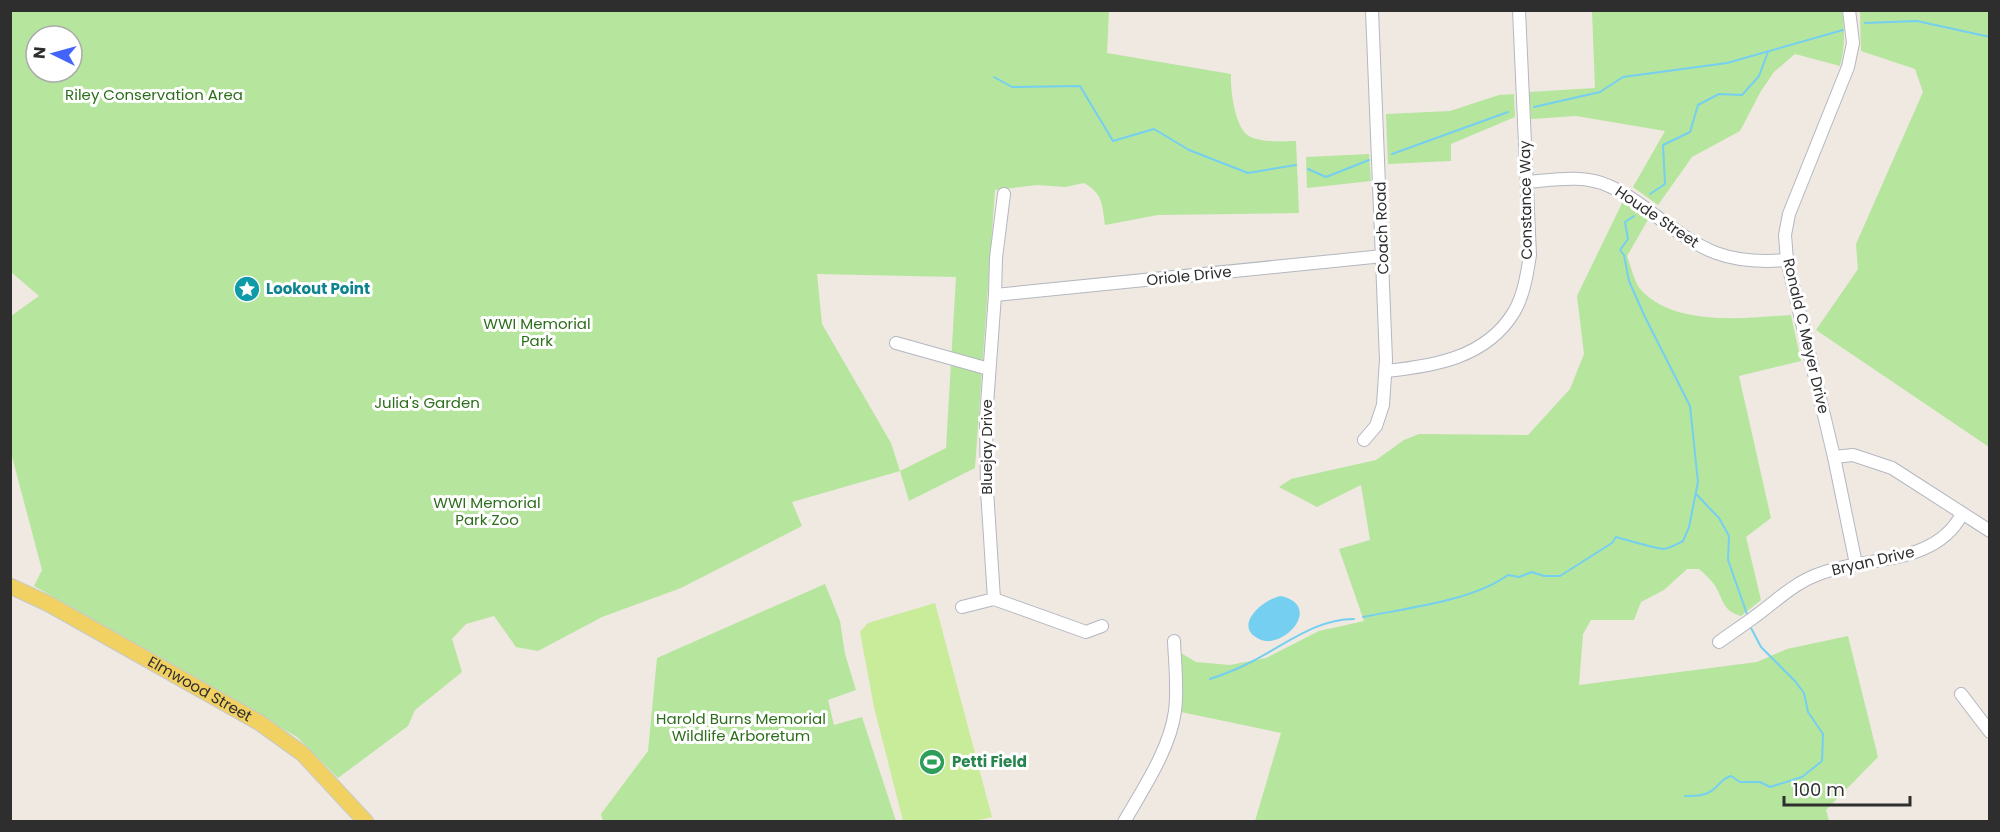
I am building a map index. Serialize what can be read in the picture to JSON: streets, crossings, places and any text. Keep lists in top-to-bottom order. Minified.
{"streets":{"main road":["Elmwood Street"],"street":["Constance Way","Houde Street","Coach Road","Oriole Drive","Ronald C Meyer Drive","Bluejay Drive","Bryan Drive"]},"crossings":[["Constance Way","Houde Street"],["Constance Way","Coach Road"],["Houde Street","Ronald C Meyer Drive"],["Coach Road","Oriole Drive"],["Oriole Drive","Bluejay Drive"],["Ronald C Meyer Drive","Bryan Drive"]],"parks":["Riley Conservation Area","WWI Memorial Park","Julia's Garden","WWI Memorial Park Zoo","Harold Burns Memorial Wildlife Arboretum"],"places":{"place":["Lookout Point"],"sports":["Petti Field"]},"scale_bar":"100 m","north":"left"}
